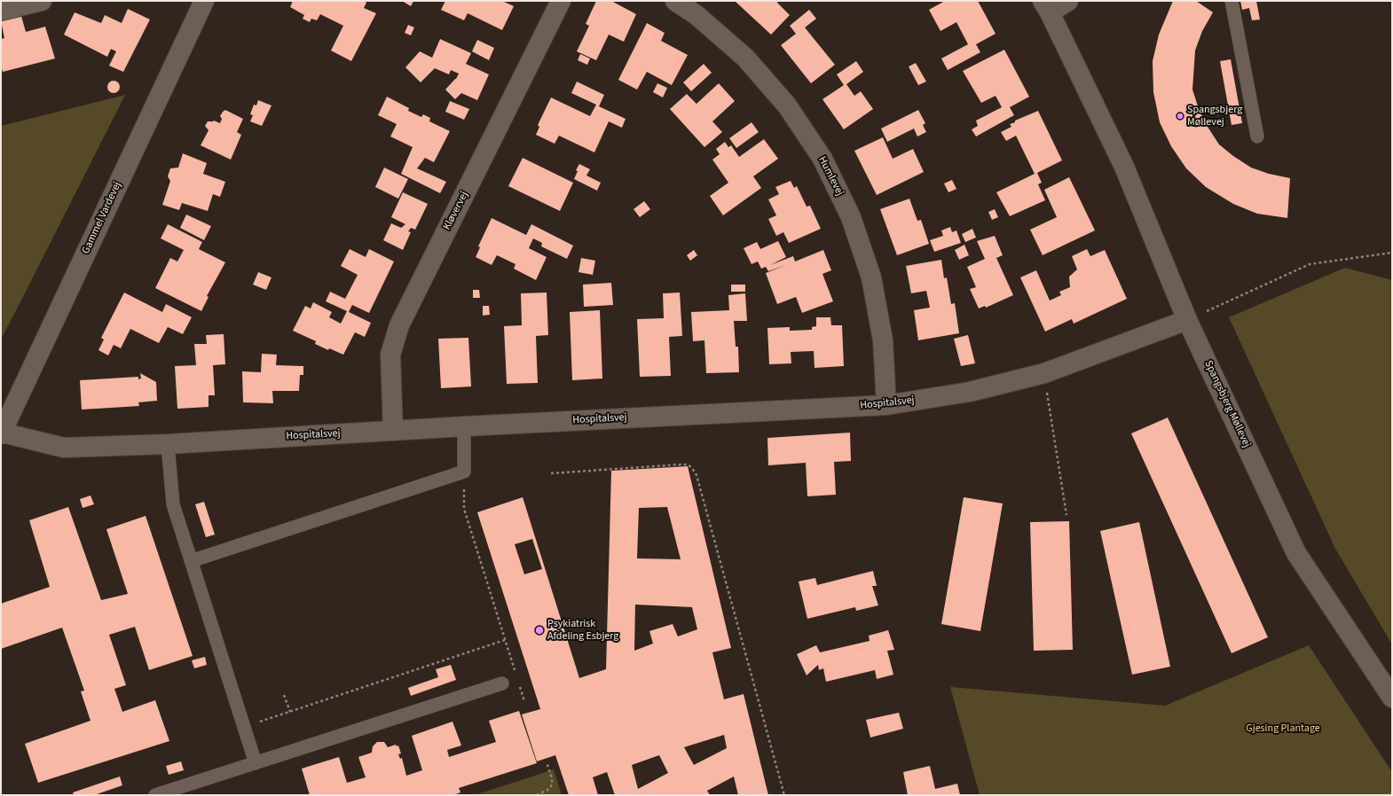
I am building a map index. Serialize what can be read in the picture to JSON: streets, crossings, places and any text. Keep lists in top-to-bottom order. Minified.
{"streets":{"street":["Humlevej","Kløvervej","Gammel Vardevej","Hospitalsvej","Spangsbjerg Møllevej"]},"crossings":[["Humlevej","Hospitalsvej"],["Kløvervej","Hospitalsvej"],["Gammel Vardevej","Hospitalsvej"],["Hospitalsvej","Spangsbjerg Møllevej"]],"parks":["Gjesing Plantage"],"places":["Spangsbjerg Møllevej","Psykiatrisk Afdeling Esbjerg"]}
